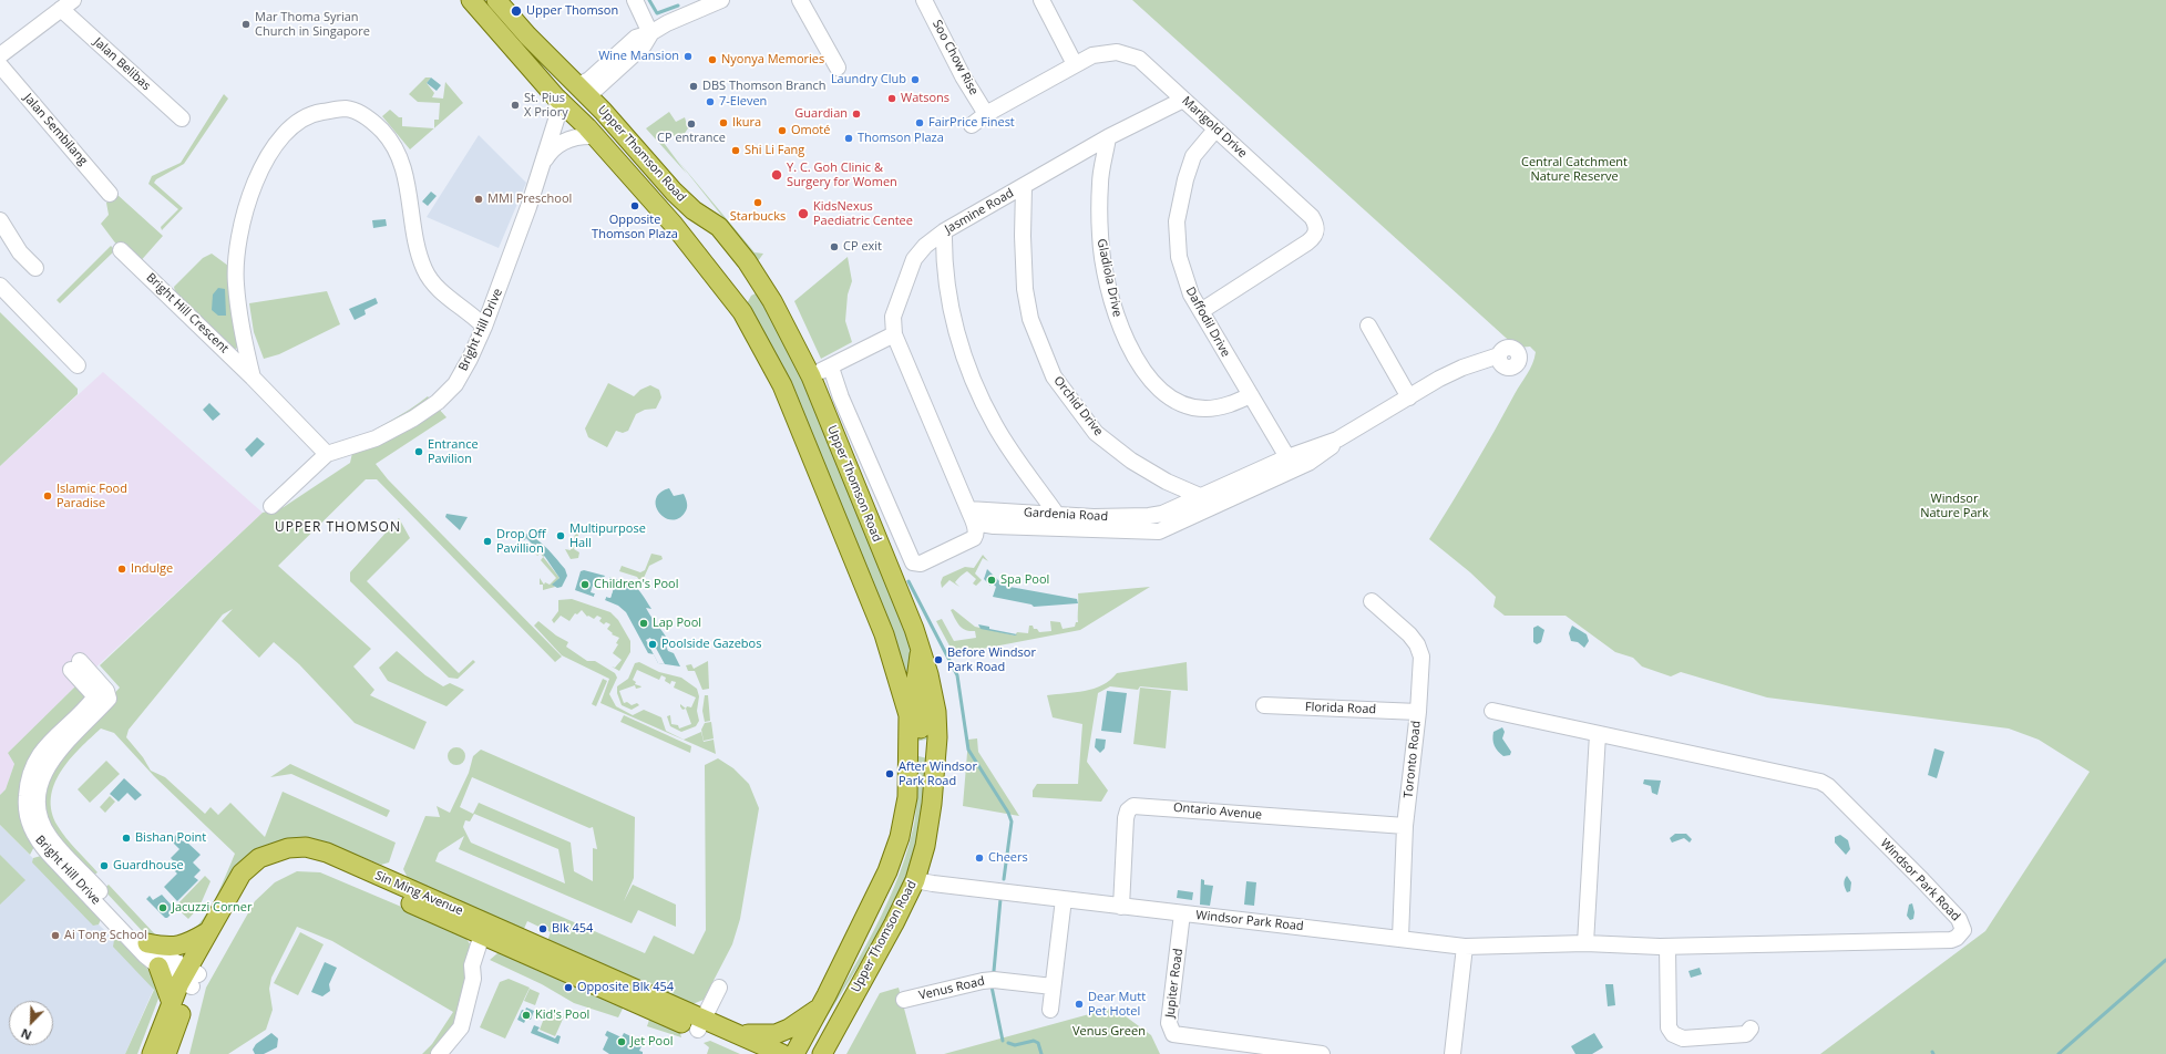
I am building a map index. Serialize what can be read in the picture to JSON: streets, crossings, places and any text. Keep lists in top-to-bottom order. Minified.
{"streets":{"main road":["Upper Thomson Road","Sin Ming Avenue"],"street":["Soo Chow Rise","Jalan Belibas","Marigold Drive","Jalan Sembilang","Jasmine Road","Gladiola Drive","Bright Hill Crescent","Daffodil Drive","Bright Hill Drive","Orchid Drive","Gardenia Road","Florida Road","Toronto Road","Ontario Avenue","Windsor Park Road","Jupiter Road","Venus Road"]},"crossings":[["Soo Chow Rise","Marigold Drive"],["Marigold Drive","Jasmine Road"],["Marigold Drive","Daffodil Drive"],["Upper Thomson Road","Bright Hill Drive"],["Upper Thomson Road","Windsor Park Road"],["Jasmine Road","Gladiola Drive"],["Jasmine Road","Orchid Drive"],["Gladiola Drive","Daffodil Drive"],["Bright Hill Crescent","Bright Hill Drive"],["Daffodil Drive","Gardenia Road"],["Bright Hill Drive","Sin Ming Avenue"],["Orchid Drive","Gardenia Road"],["Florida Road","Toronto Road"],["Toronto Road","Ontario Avenue"],["Toronto Road","Windsor Park Road"],["Ontario Avenue","Windsor Park Road"],["Windsor Park Road","Jupiter Road"]],"districts":["UPPER THOMSON"],"parks":["Central Catchment Nature Reserve","Windsor Nature Park","Venus Green"],"places":["Upper Thomson","Mar Thoma Syrian Church in Singapore","Wine Mansion","Nyonya Memories","Laundry Club","DBS Thomson Branch","Watsons","7-Eleven","St. Pius X Priory","Guardian","Ikura","FairPrice Finest","CP entrance","Omoté","Thomson Plaza","Shi Li Fang","Y. C. Goh Clinic & Surgery for Women","MMI Preschool","Starbucks","Opposite Thomson Plaza","KidsNexus Paediatric Centee","CP exit","Entrance Pavilion","Islamic Food Paradise","Multipurpose Hall","Drop Off Pavillion","Indulge","Spa Pool","Children's Pool","Lap Pool","Poolside Gazebos","Before Windsor Park Road","After Windsor Park Road","Bishan Point","Cheers","Guardhouse","Jacuzzi Corner","Blk 454","Ai Tong School","Opposite Blk 454","Dear Mutt Pet Hotel","Kid's Pool","Jet Pool"],"north":"bottom left"}
